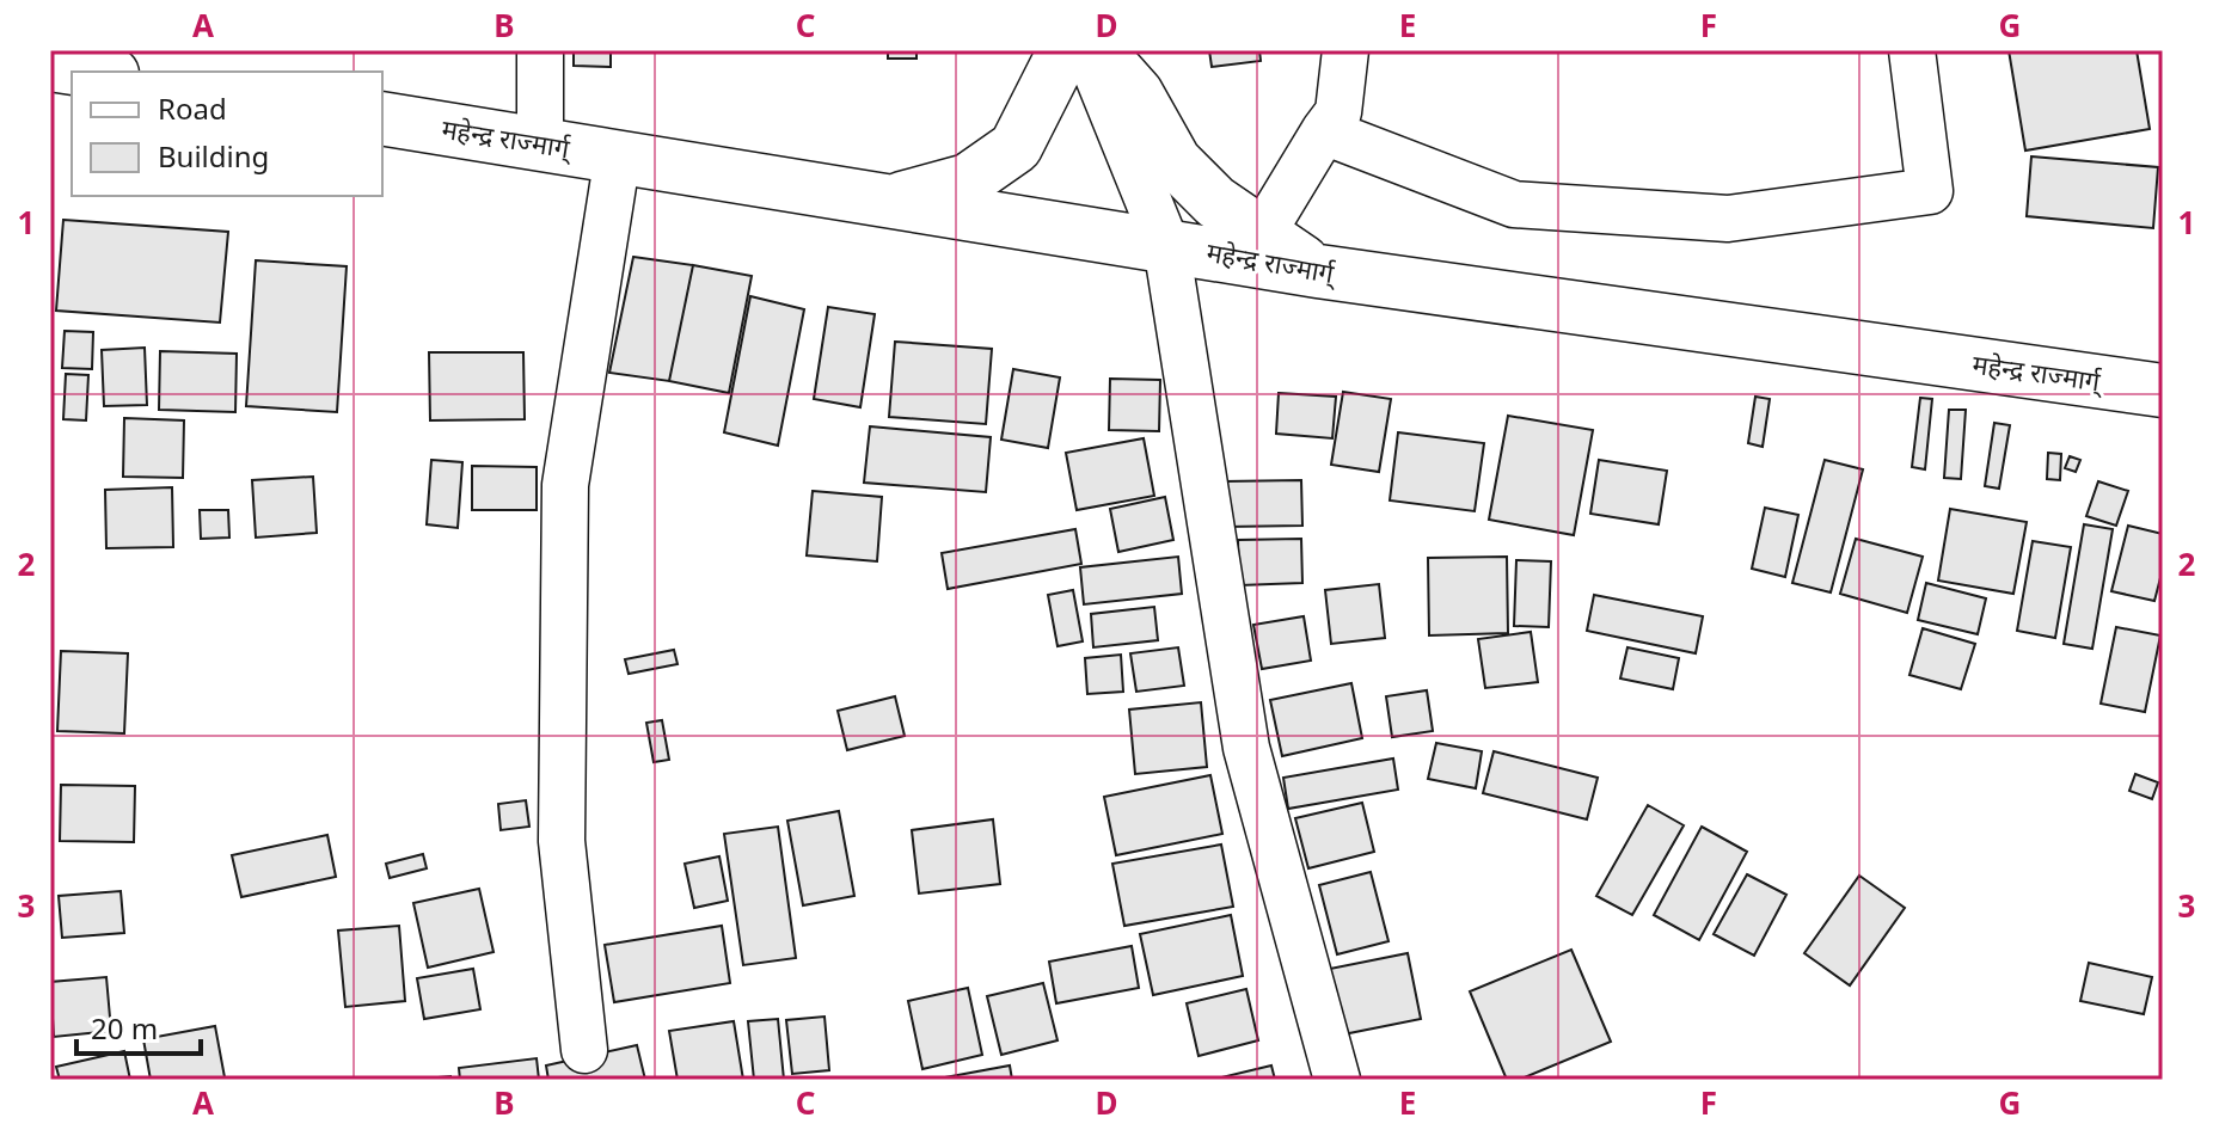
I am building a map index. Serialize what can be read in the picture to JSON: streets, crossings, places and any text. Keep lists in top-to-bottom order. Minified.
{"streets":{"highway":["महेन्द्र राज्मार्ग्"]},"legend":["Road","Building"],"scale_bar":"20 m","grid":{"columns":["A","B","C","D","E","F","G"],"rows":["1","2","3"]}}
